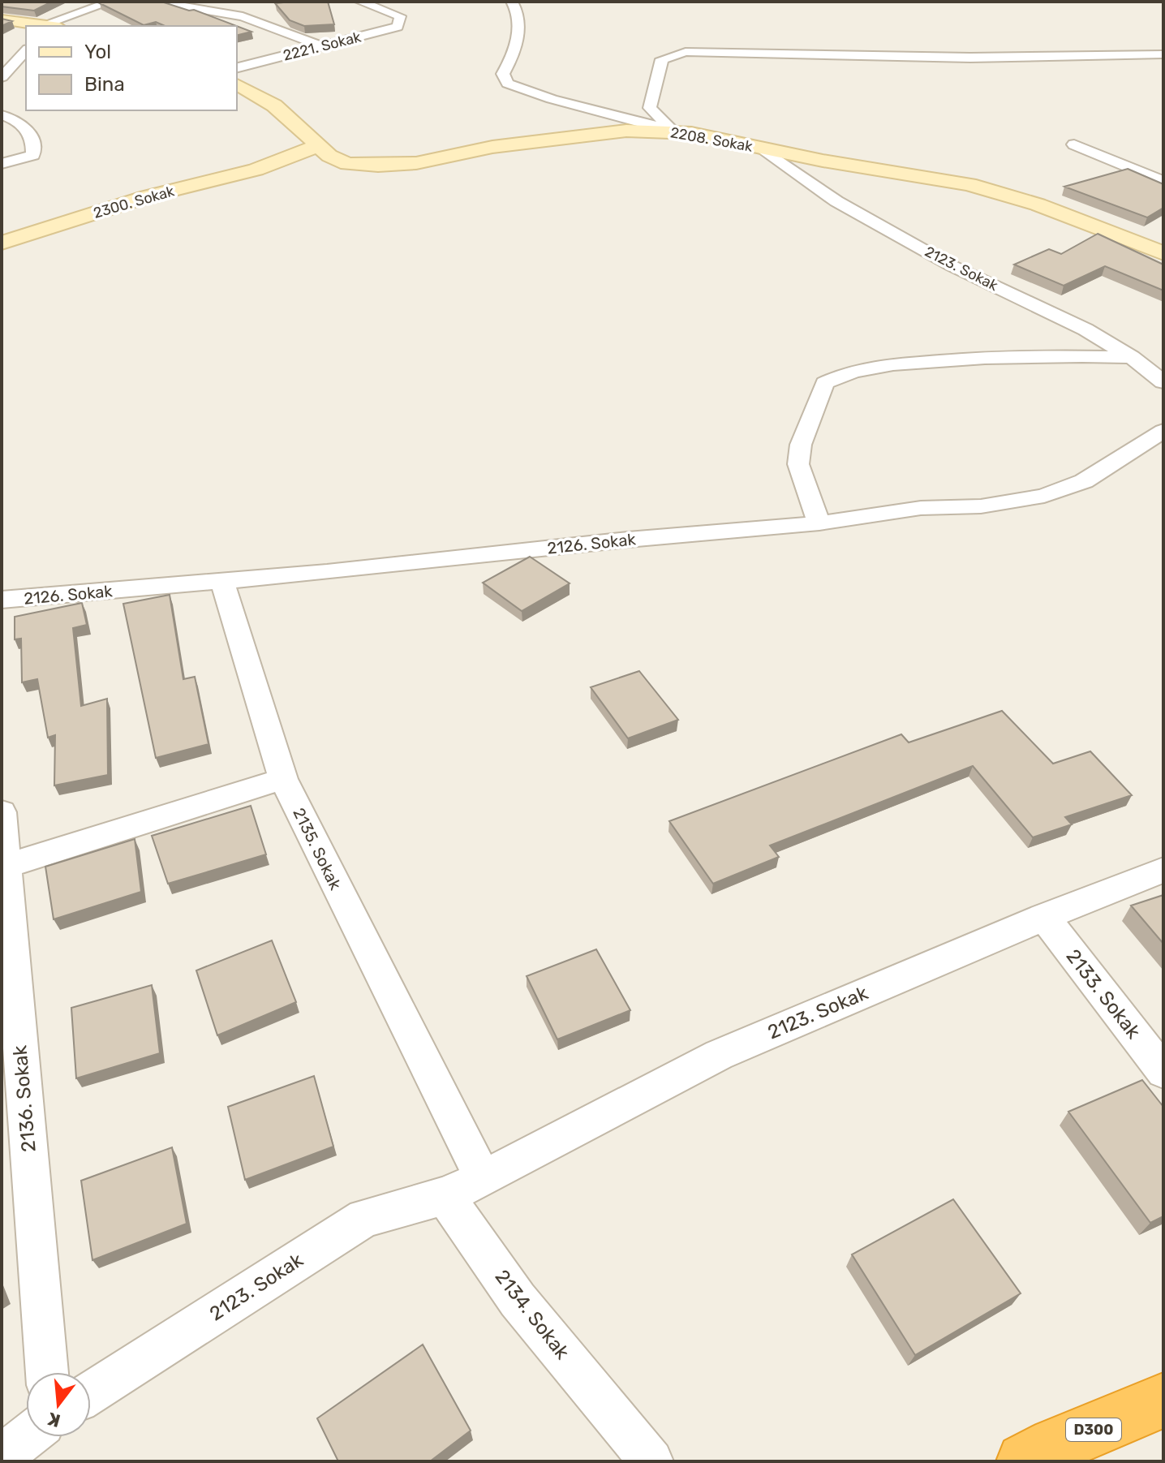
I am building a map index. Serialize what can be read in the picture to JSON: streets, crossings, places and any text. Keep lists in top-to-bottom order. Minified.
{"streets":{"highway":["D300"],"street":["2221. Sokak","2208. Sokak","2300. Sokak","2123. Sokak","2126. Sokak","2135. Sokak","2133. Sokak","2136. Sokak","2134. Sokak"]},"crossings":[["2208. Sokak","2300. Sokak"],["2208. Sokak","2123. Sokak"],["2123. Sokak","2135. Sokak"],["2123. Sokak","2133. Sokak"],["2123. Sokak","2134. Sokak"],["2126. Sokak","2135. Sokak"]],"legend":["Yol","Bina"],"north":"bottom"}
